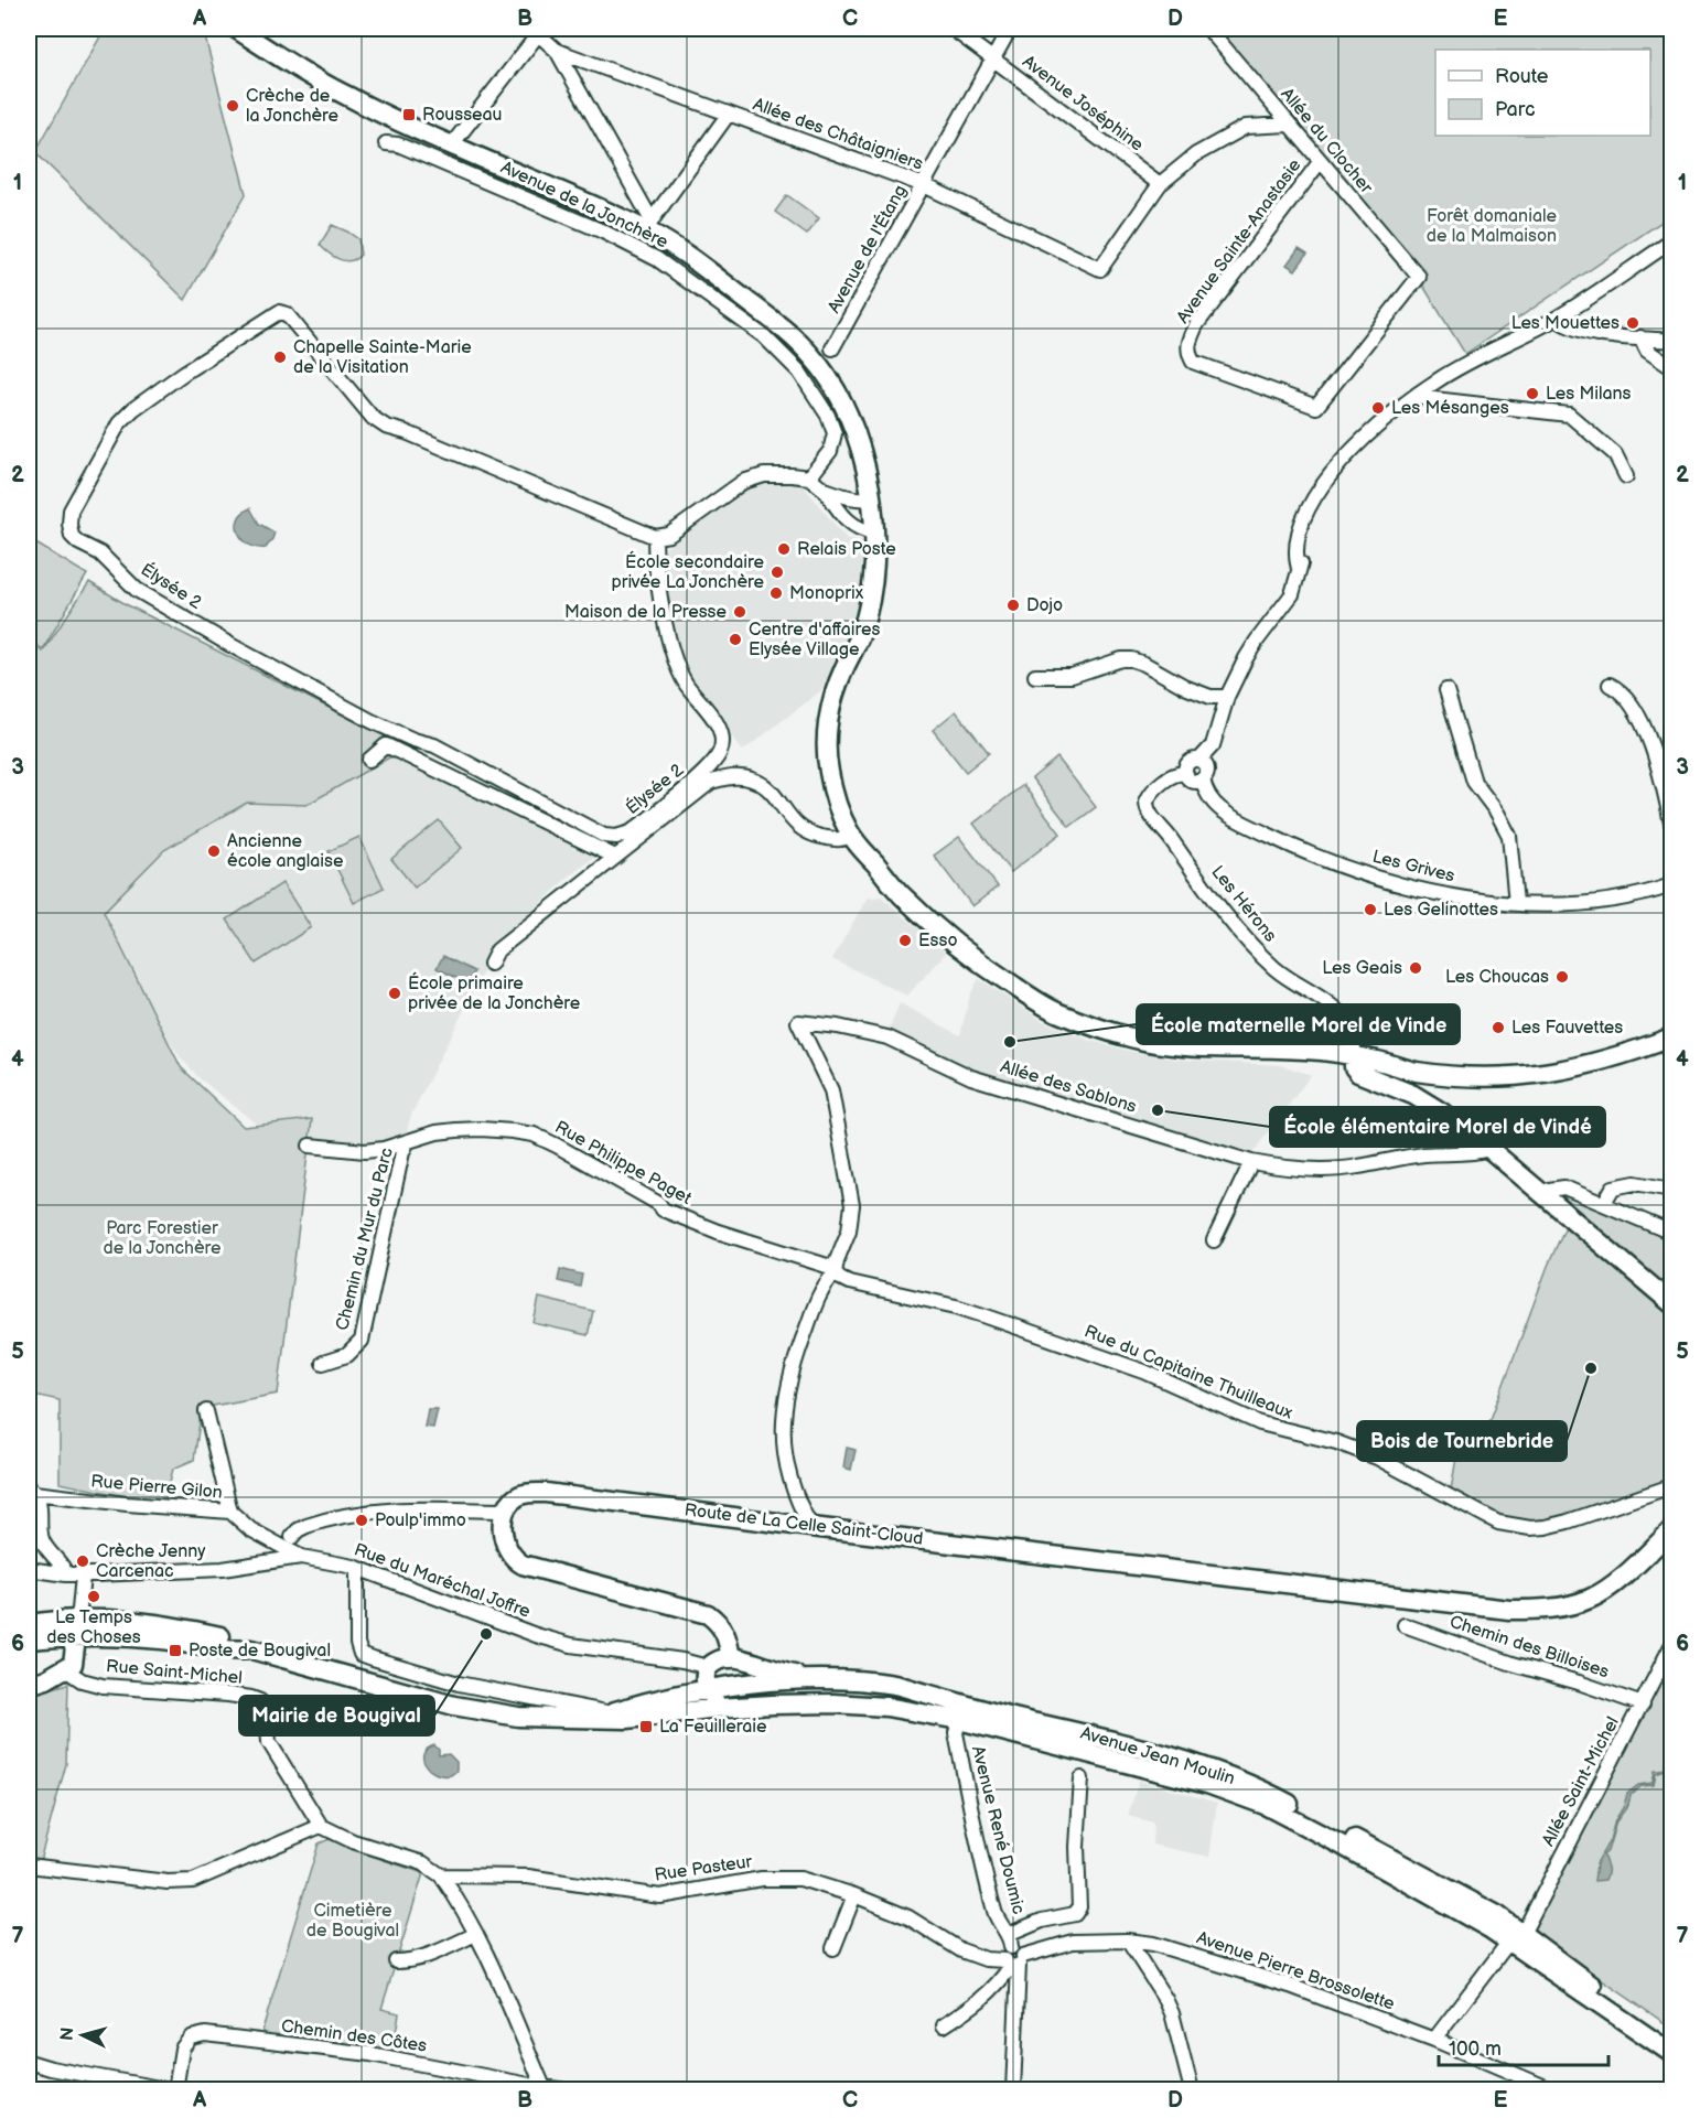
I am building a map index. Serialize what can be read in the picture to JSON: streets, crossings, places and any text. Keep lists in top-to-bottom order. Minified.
{"streets":{"street":["Avenue Joséphine","Allée des Châtaigniers","Allée du Clocher","Avenue de la Jonchère","Avenue Sainte-Anastasie","Avenue de l'Étang","Élysée 2","Les Grives","Les Hérons","Allée des Sablons","Rue Philippe Paget","Chemin du Mur du Parc","Rue du Capitaine Thuilleaux","Rue Pierre Gilon","Route de La Celle Saint-Cloud","Rue du Maréchal Joffre","Chemin des Billoises","Rue Saint-Michel","Avenue Jean Moulin","Allée Saint-Michel","Avenue René Doumic","Rue Pasteur","Avenue Pierre Brossolette","Chemin des Côtes"]},"crossings":[["Avenue Joséphine","Allée des Châtaigniers"],["Avenue Joséphine","Avenue de l'Étang"],["Allée des Châtaigniers","Avenue de l'Étang"],["Allée du Clocher","Avenue Sainte-Anastasie"],["Avenue de la Jonchère","Les Hérons"],["Les Grives","Les Hérons"],["Allée des Sablons","Rue Philippe Paget"],["Allée des Sablons","Rue du Capitaine Thuilleaux"],["Rue Philippe Paget","Chemin du Mur du Parc"],["Rue Philippe Paget","Rue du Capitaine Thuilleaux"],["Rue Pierre Gilon","Rue du Maréchal Joffre"],["Rue du Maréchal Joffre","Avenue Jean Moulin"],["Chemin des Billoises","Allée Saint-Michel"],["Rue Saint-Michel","Rue Pasteur"],["Avenue Jean Moulin","Allée Saint-Michel"],["Avenue Jean Moulin","Avenue René Doumic"],["Avenue René Doumic","Rue Pasteur"],["Avenue René Doumic","Avenue Pierre Brossolette"],["Rue Pasteur","Avenue Pierre Brossolette"]],"parks":["Forêt domaniale de la Malmaison","Parc Forestier de la Jonchère","Cimetière de Bougival"],"places":{"other":["Crèche de la Jonchère","Les Mouettes","Chapelle Sainte-Marie de la Visitation","Les Milans","Les Mésanges","Relais Poste","École secondaire privée La Jonchère","Monoprix","Dojo","Maison de la Presse","Centre d'affaires Elysée Village","Ancienne école anglaise","Les Gelinottes","Esso","Les Geais","Les Choucas","École primaire privée de la Jonchère","Les Fauvettes","École maternelle Morel de Vinde","École élémentaire Morel de Vindé","Bois de Tournebride","Poulp'immo","Crèche Jenny Carcenac","Le Temps des Choses","Mairie de Bougival"],"transit":["Rousseau","Poste de Bougival","La Feuilleraie"]},"legend":["Route","Parc"],"scale_bar":"100 m","north":"left","grid":{"columns":["A","B","C","D","E"],"rows":["1","2","3","4","5","6","7"]}}
